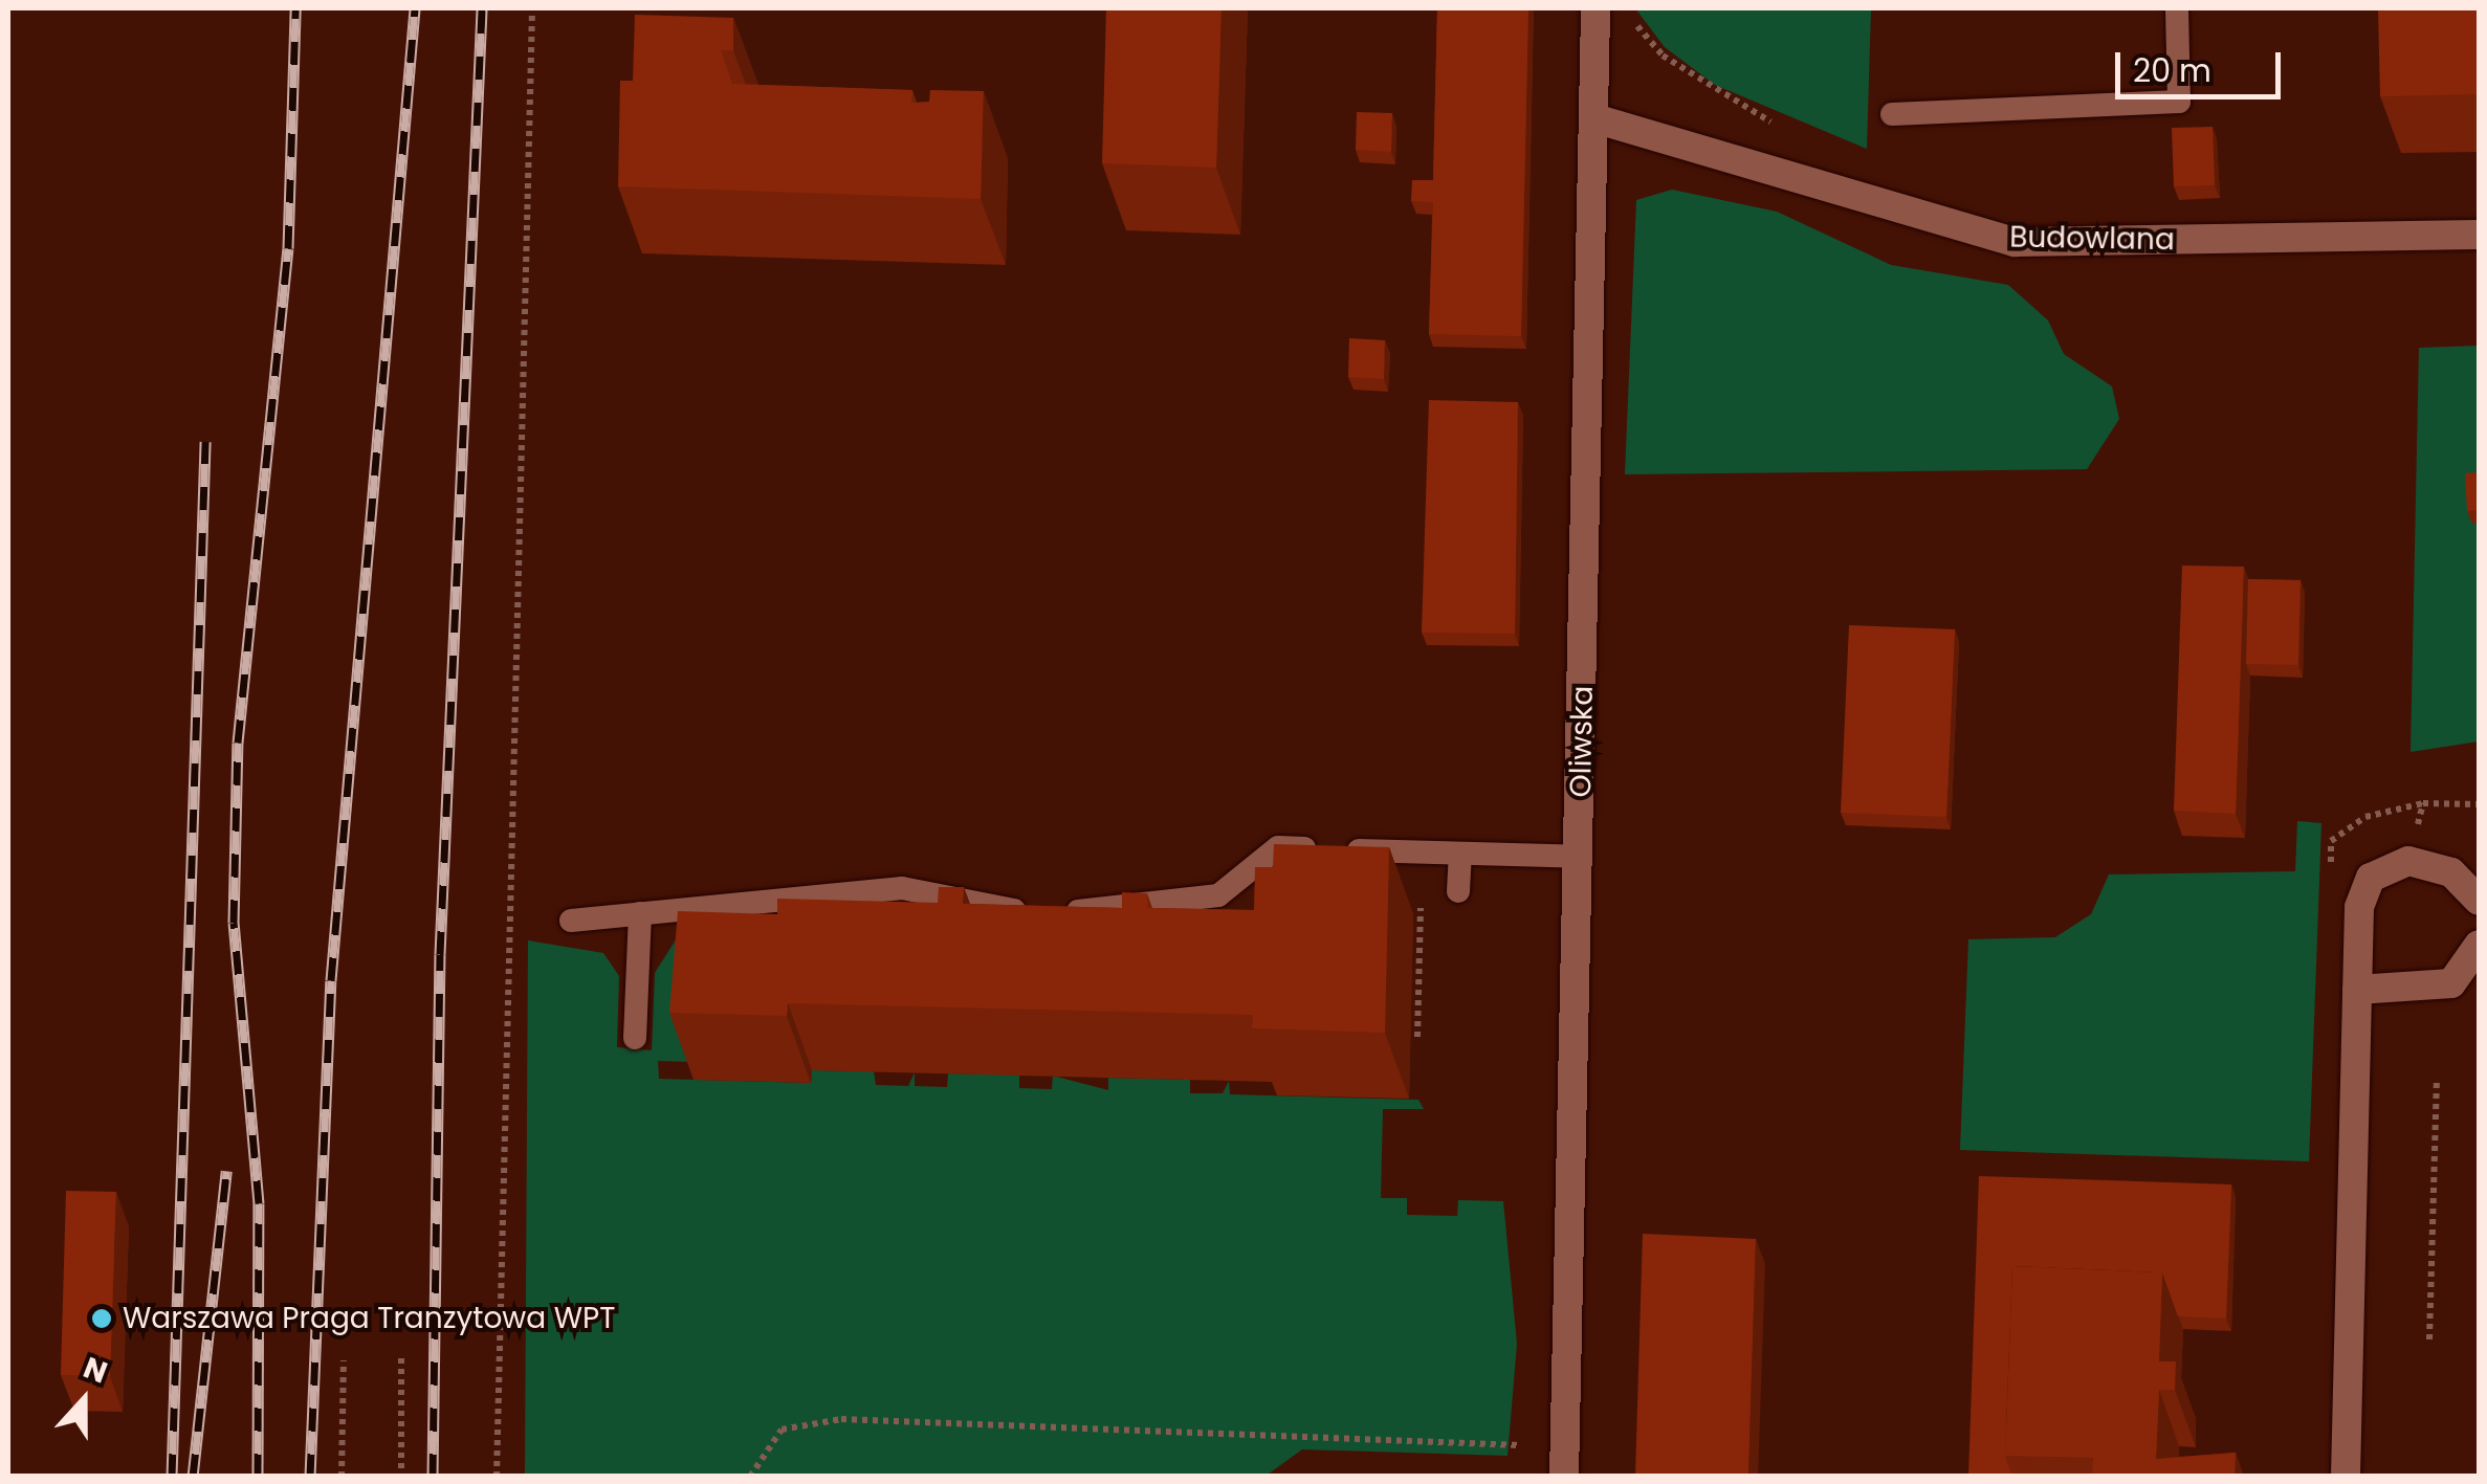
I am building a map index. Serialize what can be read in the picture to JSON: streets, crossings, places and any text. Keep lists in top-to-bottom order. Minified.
{"streets":{"street":["Budowlana","Oliwska"]},"crossings":[["Budowlana","Oliwska"]],"places":["Warszawa Praga Tranzytowa WPT"],"scale_bar":"20 m","north":"top"}
